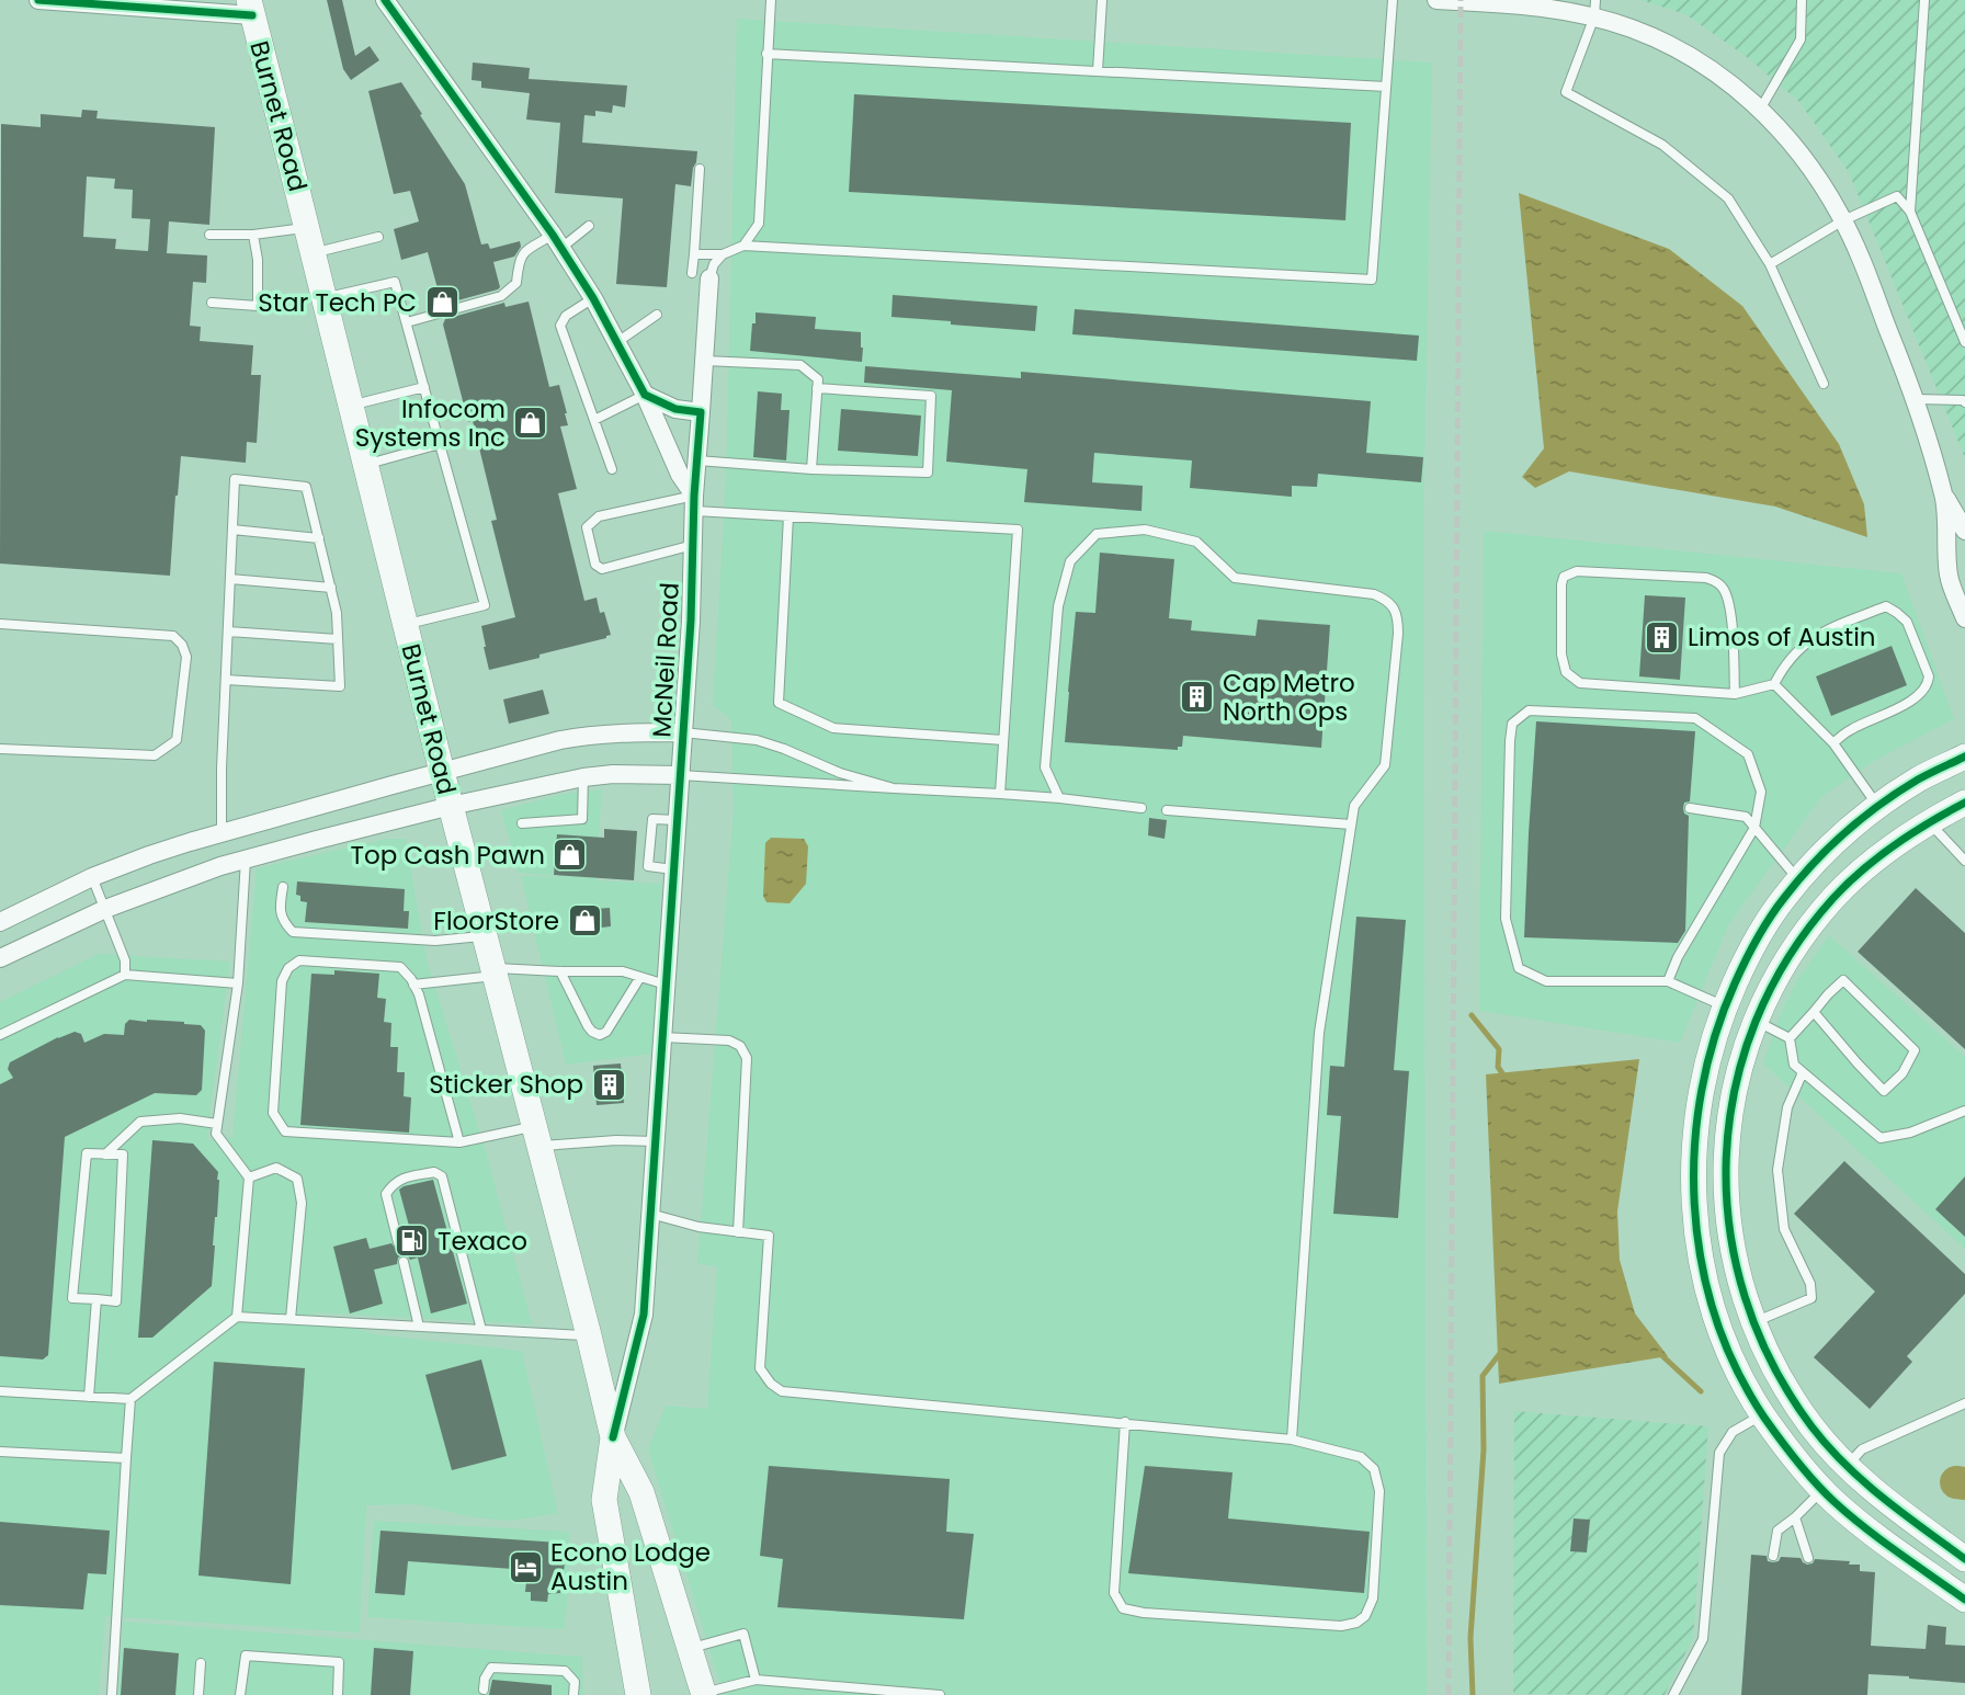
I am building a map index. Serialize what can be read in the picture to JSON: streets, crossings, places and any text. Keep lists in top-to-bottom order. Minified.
{"streets":{"main road":["Burnet Road"],"street":["McNeil Road"]},"crossings":[["Burnet Road","McNeil Road"]],"places":{"shop":["Star Tech PC","Infocom Systems Inc","Top Cash Pawn","FloorStore"],"building":["Limos of Austin","Cap Metro North Ops","Sticker Shop"],"fuel station":["Texaco"],"hotel":["Econo Lodge Austin"]}}
